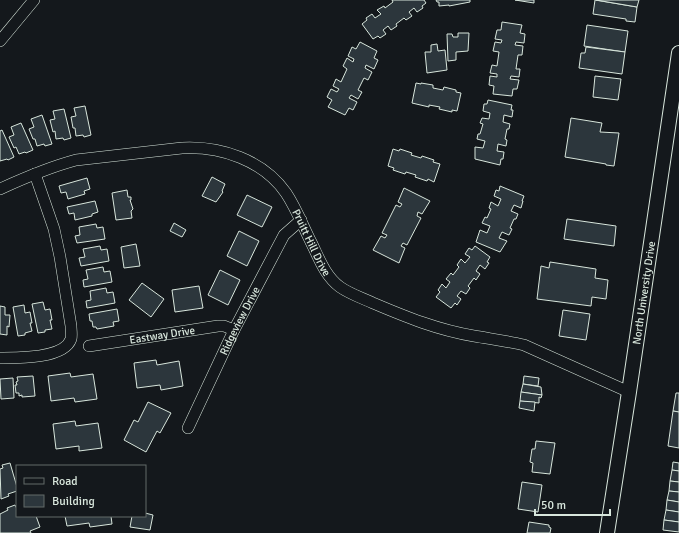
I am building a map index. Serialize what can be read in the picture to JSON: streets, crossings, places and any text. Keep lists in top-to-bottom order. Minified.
{"streets":{"main road":["North University Drive"],"street":["Pruitt Hill Drive","Ridgeview Drive","Eastway Drive"]},"crossings":[["Pruitt Hill Drive","North University Drive"],["Pruitt Hill Drive","Ridgeview Drive"],["Ridgeview Drive","Eastway Drive"]],"legend":["Road","Building"],"scale_bar":"50 m"}
